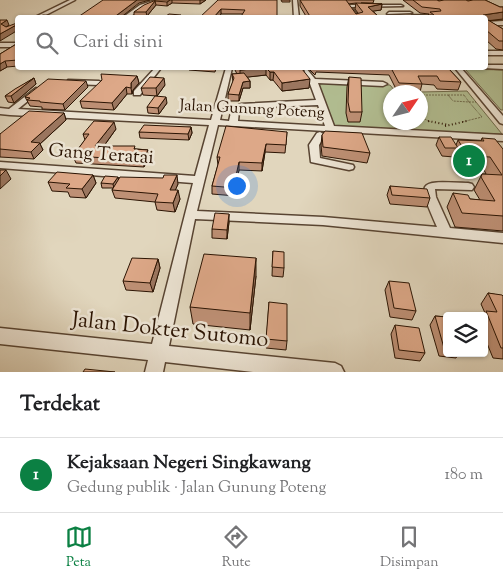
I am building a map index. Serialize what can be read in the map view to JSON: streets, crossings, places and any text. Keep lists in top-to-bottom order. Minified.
{"streets":{"street":["Jalan Gunung Poteng","Gang Teratai","Jalan Dokter Sutomo"]},"north":"top right","page":{"search":"Cari di sini","pins":"1","heading":"Terdekat","list":[{"mark":"1","name":"Kejaksaan Negeri Singkawang","note":"Gedung publik · Jalan Gunung Poteng","value":"180 m"}],"nav":["Peta","Rute","Disimpan"]}}
